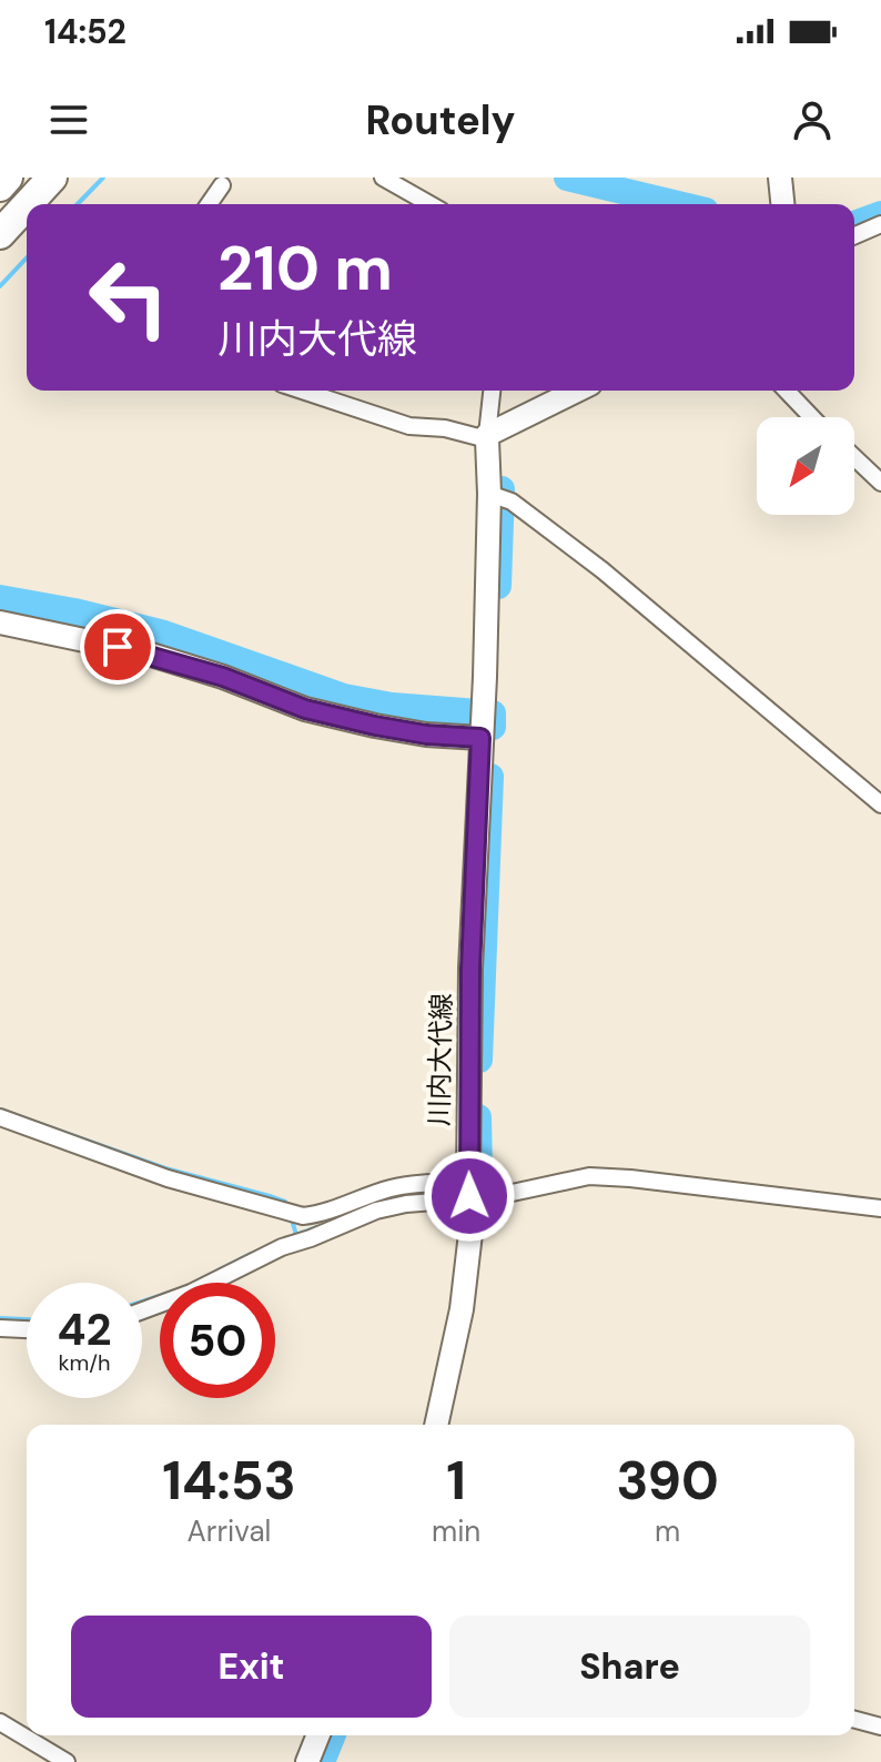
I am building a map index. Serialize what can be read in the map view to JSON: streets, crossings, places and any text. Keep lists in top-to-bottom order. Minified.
{"streets":{"main road":["川内大代線"]},"north":"bottom left","page":{"status":"14:52","header":"Routely","turn":["210 m","川内大代線"],"speed":"42 km/h","limit":"50","eta":["14:53","Arrival","1","min","390","m"],"buttons":["Exit","Share"]}}
